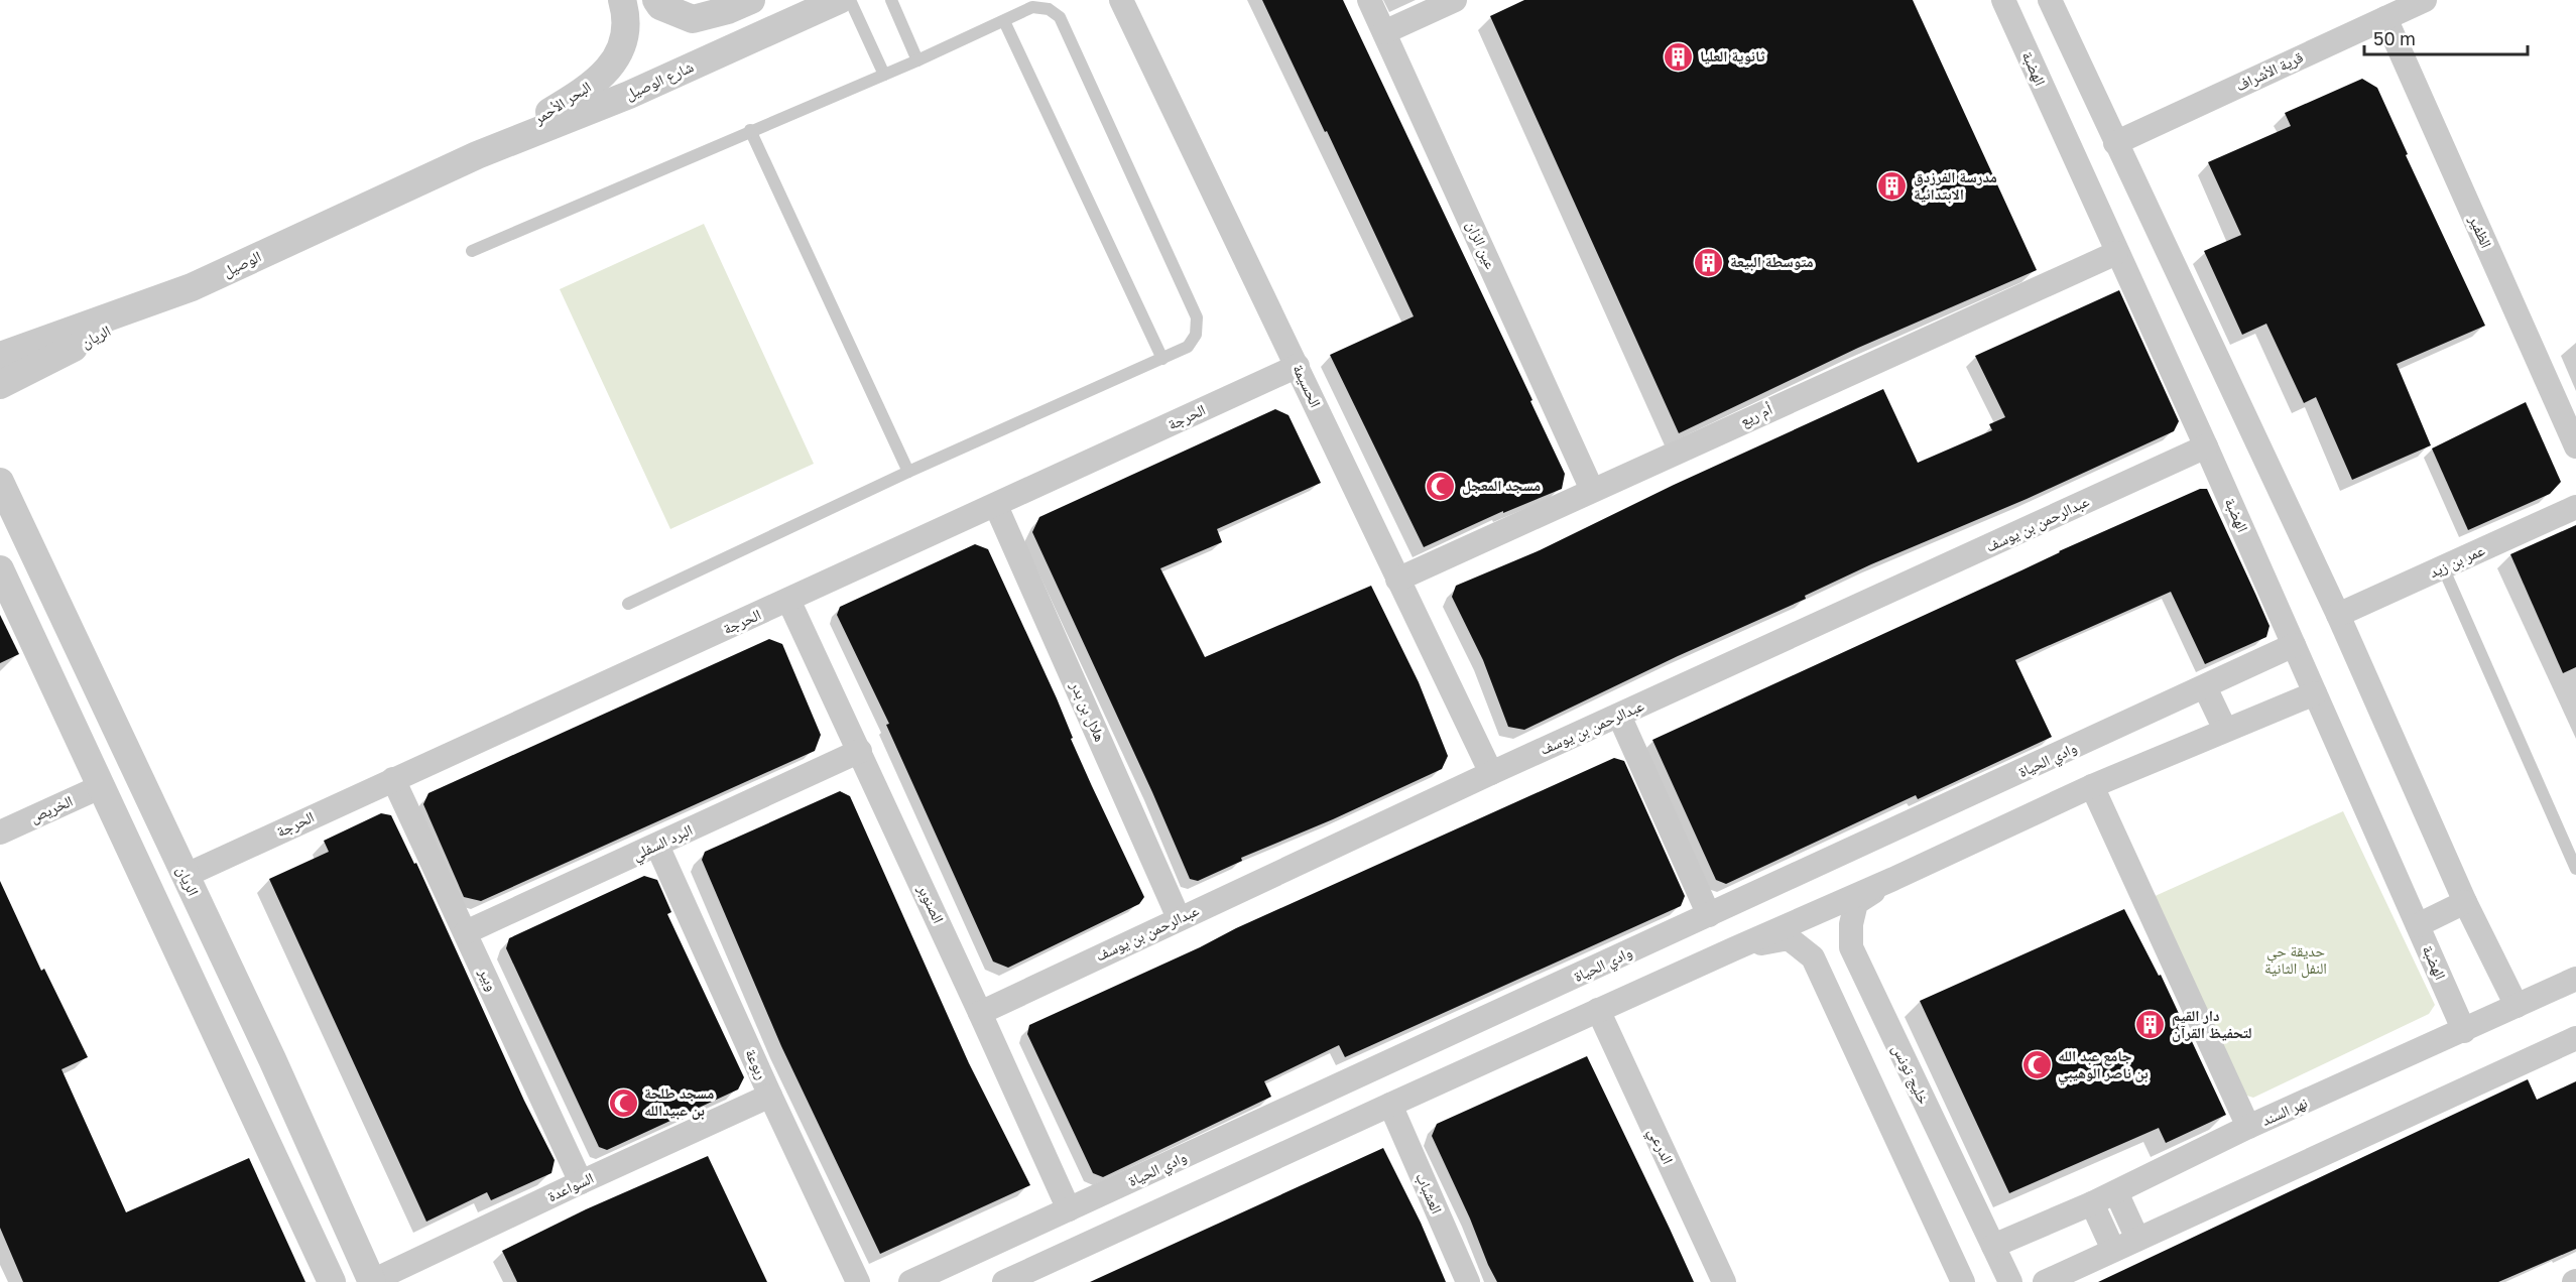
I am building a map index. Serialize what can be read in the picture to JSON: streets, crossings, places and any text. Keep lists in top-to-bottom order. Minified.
{"streets":{"street":["الهضبة","قرية الأشراف","شارع الوصيل","البحر الأحمر","الظفير","عين الزان","الوصيل","الريان","الحسيمة","أم ريع","الحرجة","عبدالرحمن بن يوسف","عمر بن زيد","هلال بن بدر","وادي الحياة","الخريص","البرد السفلي","الصنوبر","وبير","ربوعة","خليج تونس","نهر السند","الدرعي","السواعدة","العشباب"]},"crossings":[["الهضبة","أم ريع"],["الهضبة","عبدالرحمن بن يوسف"],["الهضبة","وادي الحياة"],["الهضبة","نهر السند"],["قرية الأشراف","الظفير"],["شارع الوصيل","البحر الأحمر"],["شارع الوصيل","الوصيل"],["البحر الأحمر","الوصيل"],["عين الزان","أم ريع"],["الوصيل","الريان"],["الريان","الحرجة"],["الريان","السواعدة"],["الحسيمة","أم ريع"],["الحسيمة","الحرجة"],["الحسيمة","عبدالرحمن بن يوسف"],["الحرجة","هلال بن بدر"],["الحرجة","الصنوبر"],["الحرجة","وبير"],["عبدالرحمن بن يوسف","هلال بن بدر"],["عبدالرحمن بن يوسف","الصنوبر"],["وادي الحياة","الصنوبر"],["البرد السفلي","الصنوبر"],["البرد السفلي","وبير"],["البرد السفلي","ربوعة"],["وبير","السواعدة"],["ربوعة","السواعدة"],["خليج تونس","نهر السند"]],"parks":["حديقة حي النفل الثانية"],"places":{"building":["ثانوية العليا","مدرسة الفرزدق الابتدائية","متوسطة البيعة","دار القيم لتحفيظ القرآن"],"mosque":["مسجد المعجل","جامع عبد الله بن ناصر الوهيبي","مسجد طلحة بن عبيدالله"]},"scale_bar":"50 m"}
